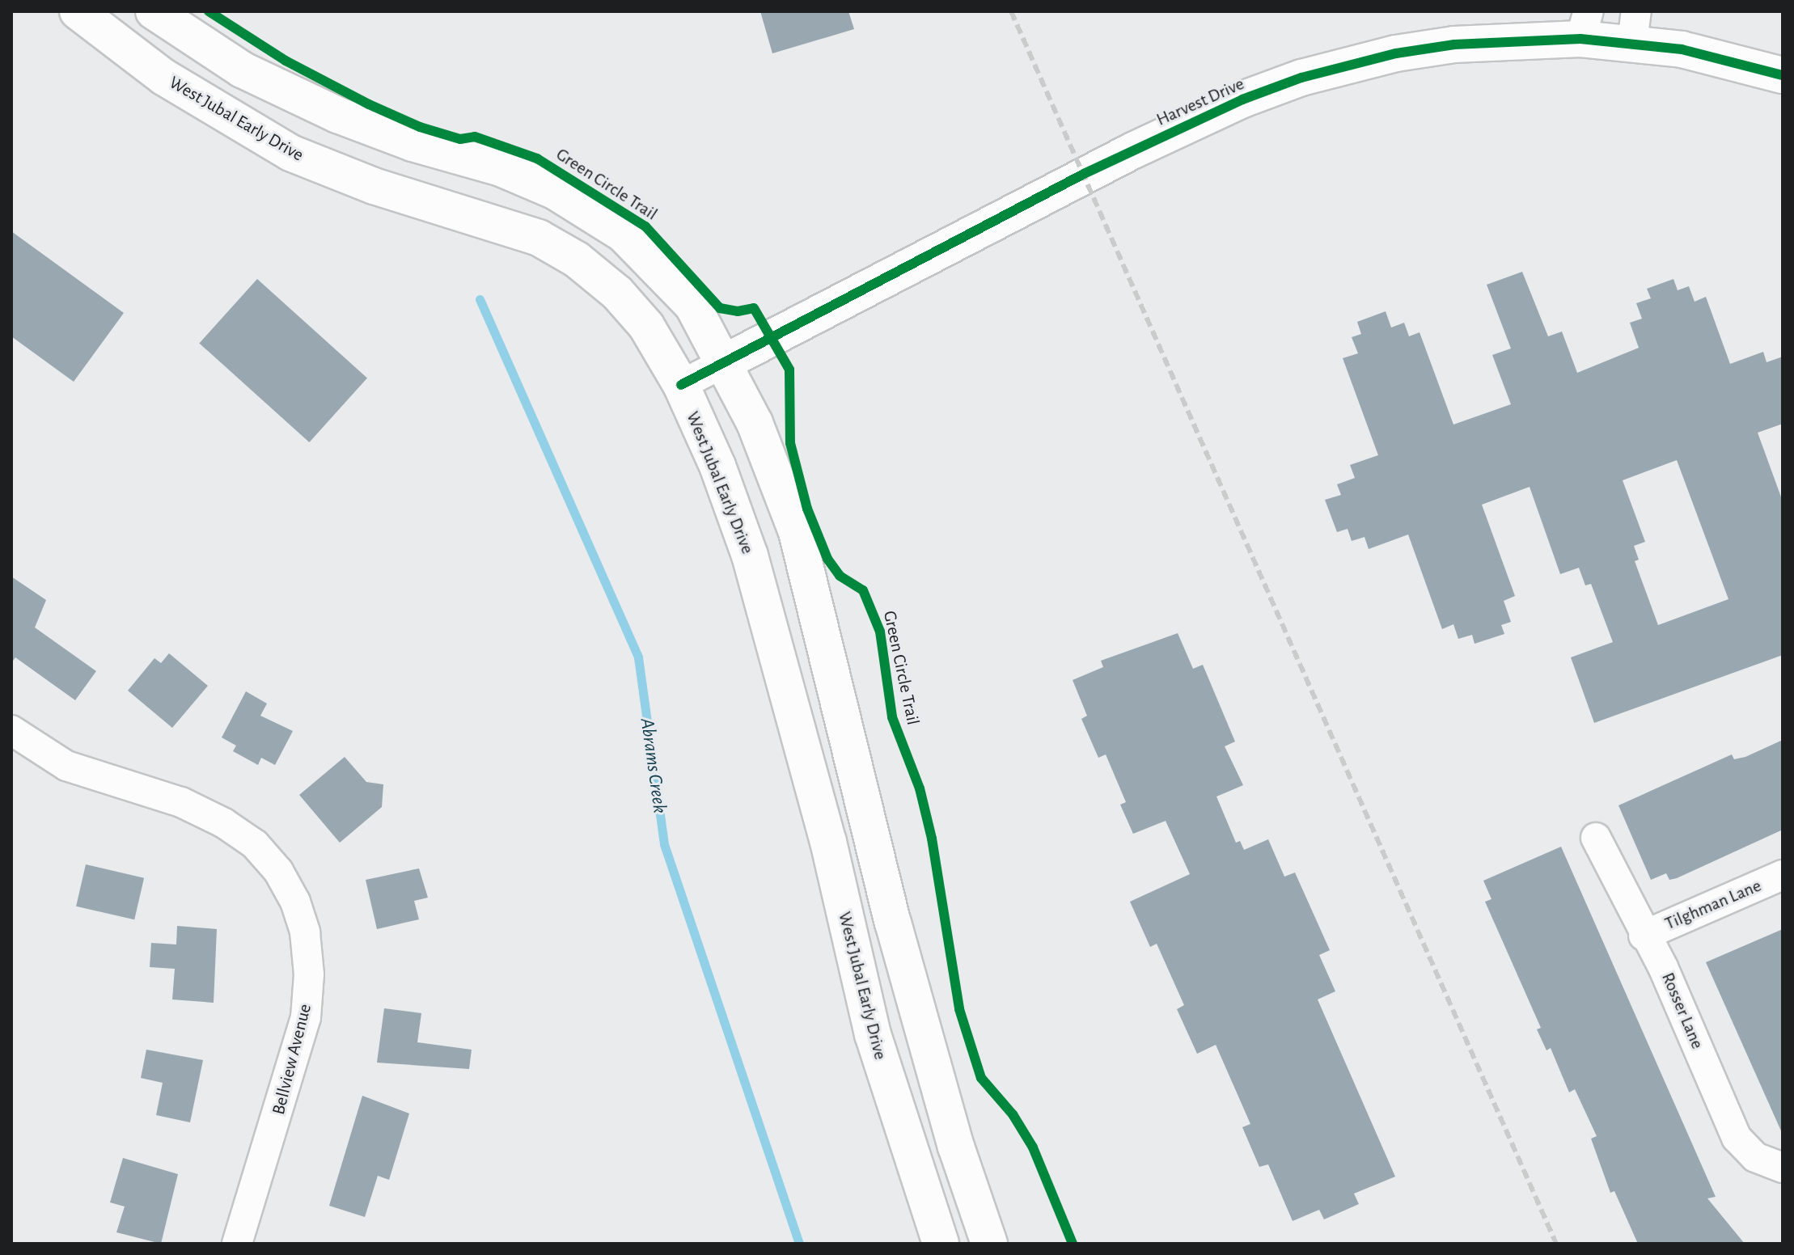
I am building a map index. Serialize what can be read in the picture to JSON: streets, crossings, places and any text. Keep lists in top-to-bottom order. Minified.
{"streets":{"main road":["Harvest Drive","West Jubal Early Drive"],"street":["Tilghman Lane","Rosser Lane","Bellview Avenue"],"cycle path":["Green Circle Trail"]},"crossings":[["Harvest Drive","West Jubal Early Drive"],["Tilghman Lane","Rosser Lane"]],"water":["Abrams Creek"]}
